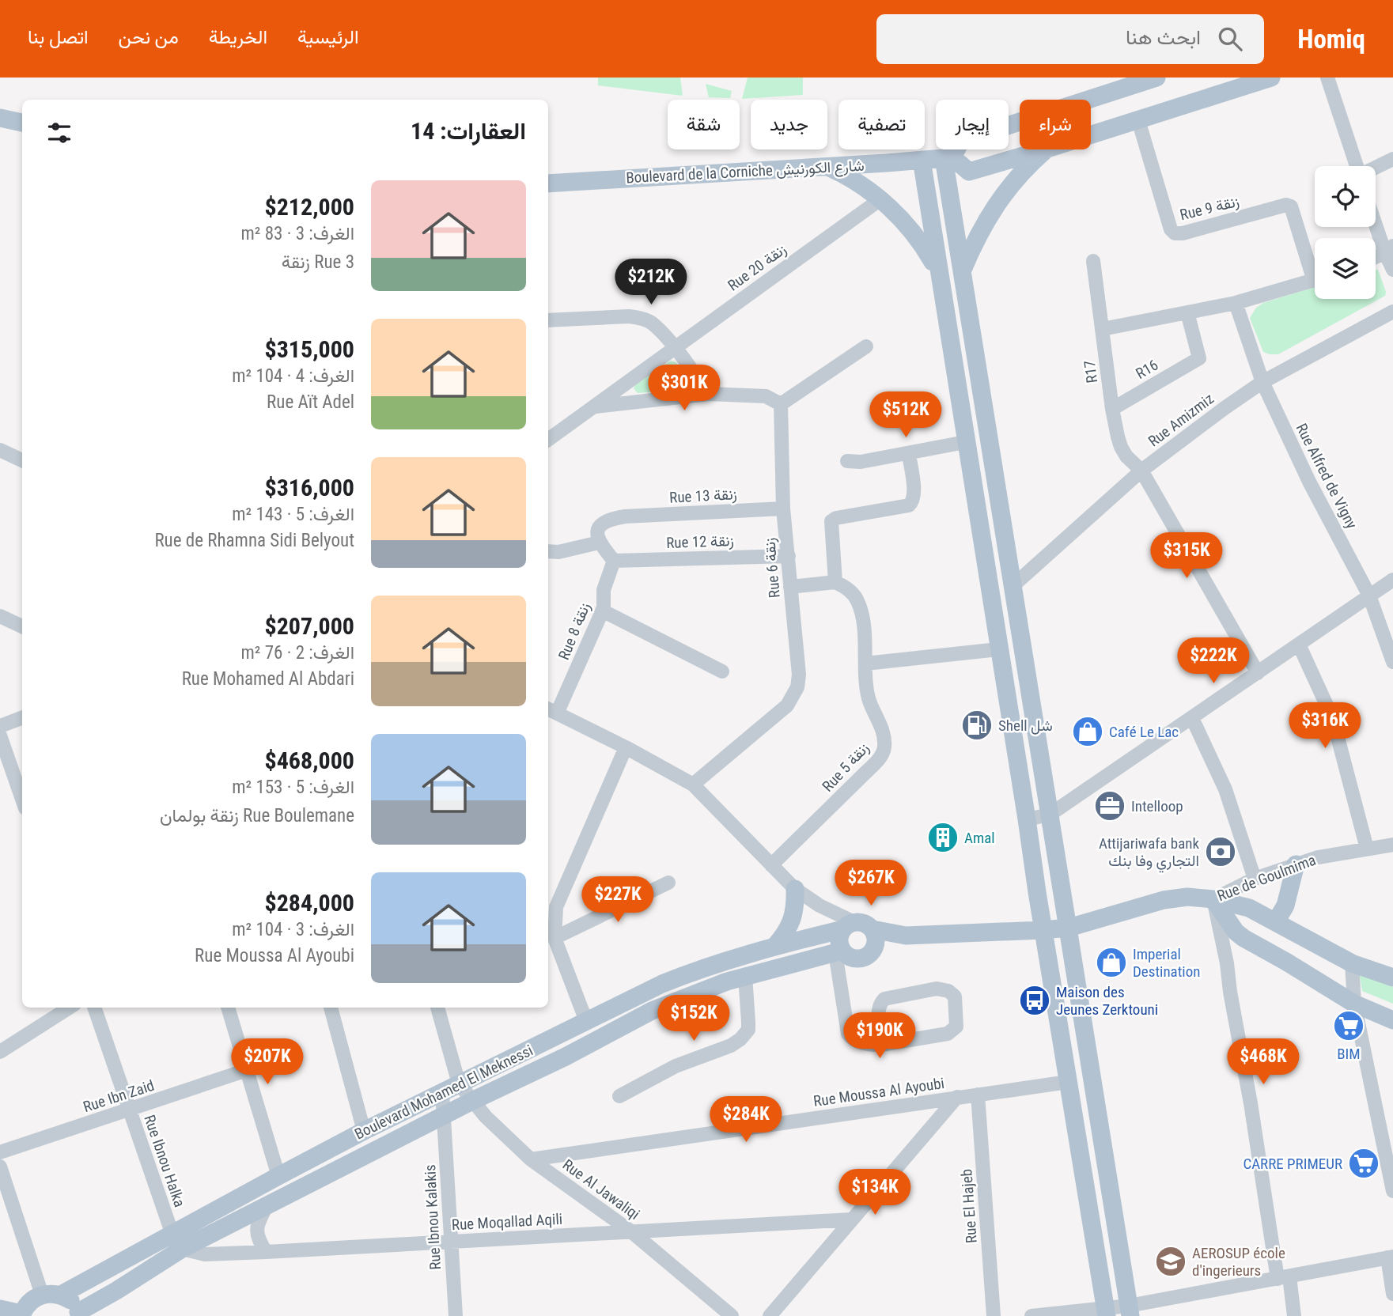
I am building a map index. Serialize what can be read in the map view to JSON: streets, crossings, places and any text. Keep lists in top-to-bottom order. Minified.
{"streets":{"main road":["Boulevard de la Corniche شارع الكورنيش","Rue de Goulmima","Boulevard Mohamed El Meknessi"],"street":["Rue 9 زنقة","Rue 20 زنقة","R16","R17","Rue Amizmiz","Rue Alfred de Vigny","Rue 13 زنقة","Rue 12 زنقة","Rue 6 زنقة","Rue 8 زنقة","Rue 5 زنقة","Rue Moussa Al Ayoubi","Rue Ibn Zaid","Rue Ibnou Halka","Rue Al Jawaliqi","Rue El Hajeb","Rue Ibnou Kalakis","Rue Moqallad Aqili"]},"crossings":[["R16","R17"],["R17","Rue Amizmiz"],["Rue Amizmiz","Rue Alfred de Vigny"],["Rue 13 زنقة","Rue 6 زنقة"],["Rue 12 زنقة","Rue 6 زنقة"],["Rue 12 زنقة","Rue 8 زنقة"],["Boulevard Mohamed El Meknessi","Rue Ibnou Halka"],["Boulevard Mohamed El Meknessi","Rue Al Jawaliqi"],["Boulevard Mohamed El Meknessi","Rue Ibnou Kalakis"],["Boulevard Mohamed El Meknessi","Rue Moqallad Aqili"],["Rue Moussa Al Ayoubi","Rue Al Jawaliqi"],["Rue Moussa Al Ayoubi","Rue El Hajeb"],["Rue Ibn Zaid","Rue Ibnou Halka"],["Rue Ibnou Halka","Rue Moqallad Aqili"],["Rue Al Jawaliqi","Rue Moqallad Aqili"],["Rue Ibnou Kalakis","Rue Moqallad Aqili"]],"places":{"fuel station":["Shell شل"],"shop":["Café Le Lac","Imperial Destination"],"office":["Intelloop"],"building":["Amal"],"bank":["Attijariwafa bank التجاري وفا بنك"],"bus stop":["Maison des Jeunes Zerktouni"],"supermarket":["BIM","CARRE PRIMEUR"],"school or university":["AEROSUP école d'ingerieurs"]},"page":{"header":"Homiq","search":"ابحث هنا","nav":["الرئيسية","الخريطة","من نحن","اتصل بنا"],"chip":["شراء","إيجار","تصفية","جديد","شقة"],"heading":"العقارات: 14","list":[{"name":"$212,000","note":"الغرف: 3 · 83 m² · Rue 3 زنقة"},{"name":"$315,000","note":"الغرف: 4 · 104 m² · Rue Aït Adel"},{"name":"$316,000","note":"الغرف: 5 · 143 m² · Rue de Rhamna Sidi Belyout"},{"name":"$207,000","note":"الغرف: 2 · 76 m² · Rue Mohamed Al Abdari"},{"name":"$468,000","note":"الغرف: 5 · 153 m² · Rue Boulemane زنقة بولمان"},{"name":"$284,000","note":"الغرف: 3 · 104 m² · Rue Moussa Al Ayoubi"}],"price":["$212K","$301K","$512K","$315K","$222K","$316K","$267K","$227K","$152K","$190K","$207K","$468K","$284K","$134K"]}}
